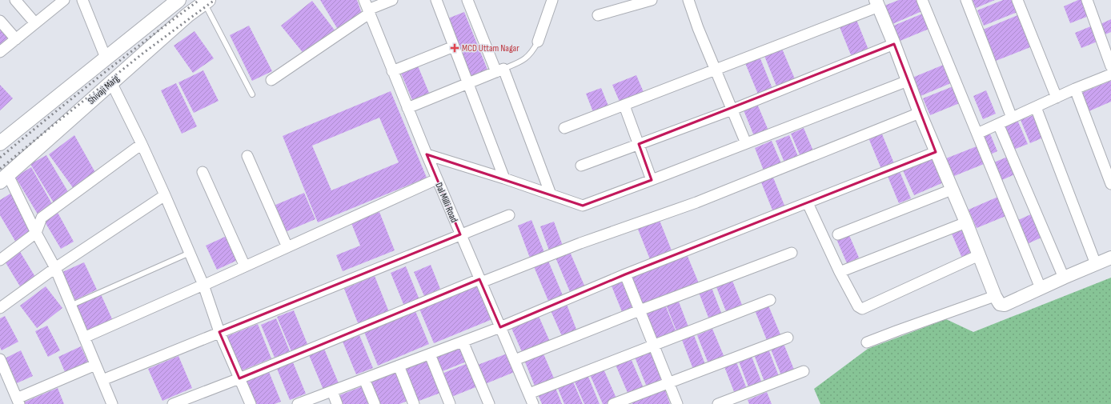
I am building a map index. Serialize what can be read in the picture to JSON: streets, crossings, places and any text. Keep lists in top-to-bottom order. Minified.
{"streets":{"main road":["Shivaji Marg"],"street":["Dal Milli Road"]},"places":{"health":["MCD Uttam Nagar"]}}
